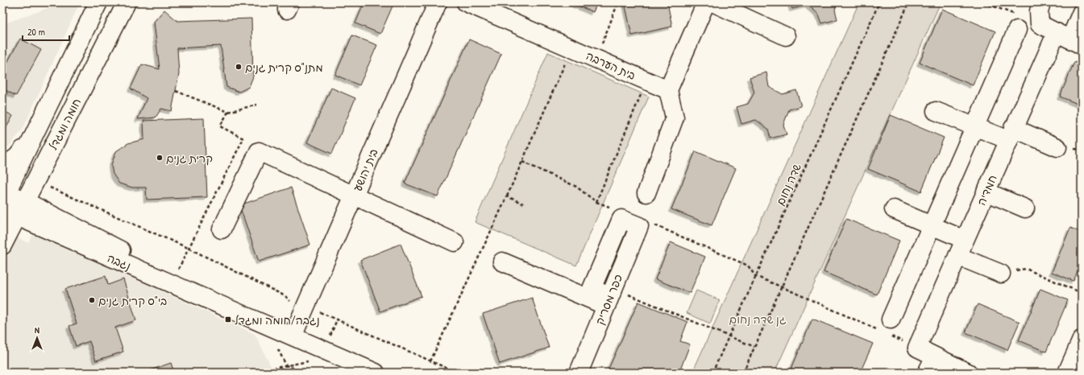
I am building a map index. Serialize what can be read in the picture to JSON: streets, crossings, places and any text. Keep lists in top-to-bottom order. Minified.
{"streets":{"street":["בית הערבה","חומה ומגדל","בית יהושע","חמדיה","נגבה","כפר מסריק"],"path":["שדה נחום"]},"crossings":[["חומה ומגדל","נגבה"],["בית יהושע","נגבה"]],"parks":["גן שדה נחום"],"places":{"other":["מתנ\"ס קרית גנים","קרית גנים","בי\"ס קרית גנים"],"transit":["נגבה/חומה ומגדל"]},"scale_bar":"20 m","north":"top"}
